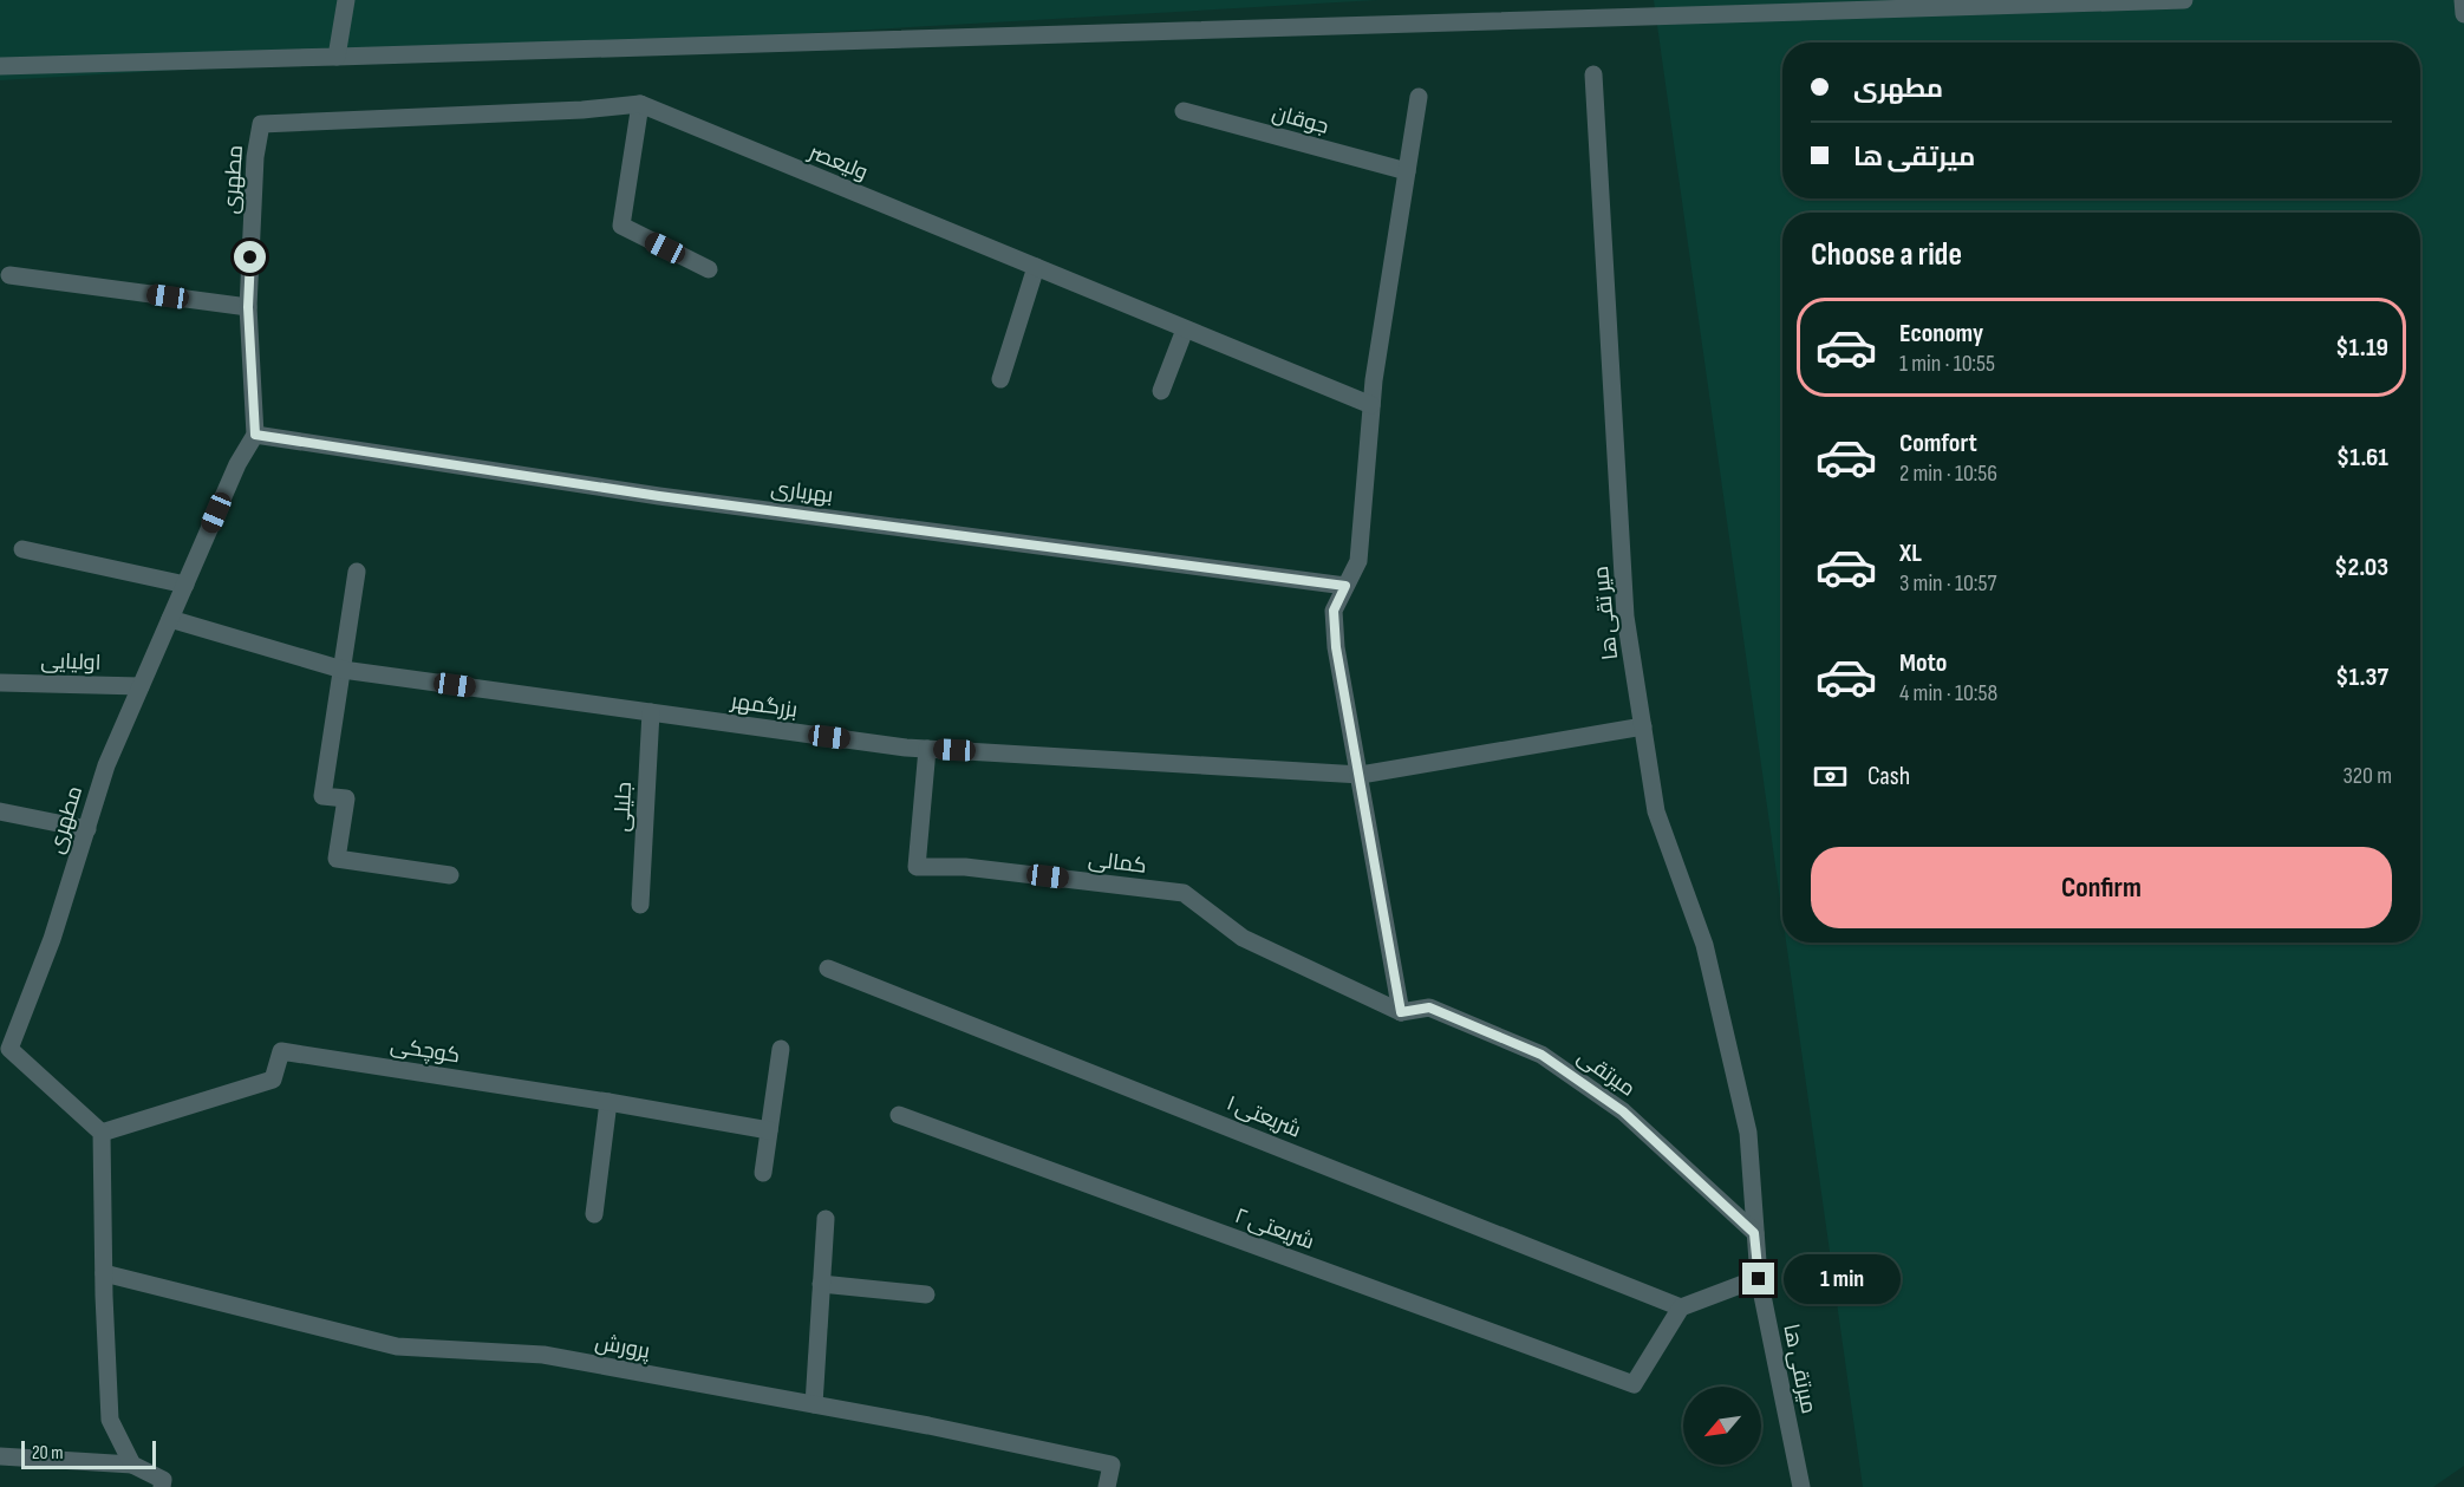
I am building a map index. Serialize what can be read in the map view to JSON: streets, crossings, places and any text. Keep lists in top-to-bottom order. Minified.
{"streets":{"street":["جوقان","ولیعصر","مطهری","بهریاری","میر تقی ها","اولیایی","بزرگمهر","جلیلی","کمالی","کوچکی","میرتقی","شریعتی ۱","شریعتی ۲","پرورش","میرتقی ها"]},"crossings":[["ولیعصر","مطهری"],["مطهری","بهریاری"],["مطهری","اولیایی"],["مطهری","بزرگمهر"],["مطهری","کوچکی"],["میر تقی ها","بزرگمهر"],["میر تقی ها","میرتقی ها"],["بزرگمهر","جلیلی"],["بزرگمهر","کمالی"],["کمالی","میرتقی"],["میرتقی","میرتقی ها"],["شریعتی ۱","شریعتی ۲"]],"scale_bar":"20 m","north":"bottom left","page":{"banner":["مطهری","میرتقی ها"],"heading":"Choose a ride","list":[{"name":"Economy","note":"1 min · 10:55","value":"$1.19"},{"name":"Comfort","note":"2 min · 10:56","value":"$1.61"},{"name":"XL","note":"3 min · 10:57","value":"$2.03"},{"name":"Moto","note":"4 min · 10:58","value":"$1.37"}],"pay":["Cash","320 m"],"buttons":"Confirm","bubble":"1 min","scale":"20 m"}}
